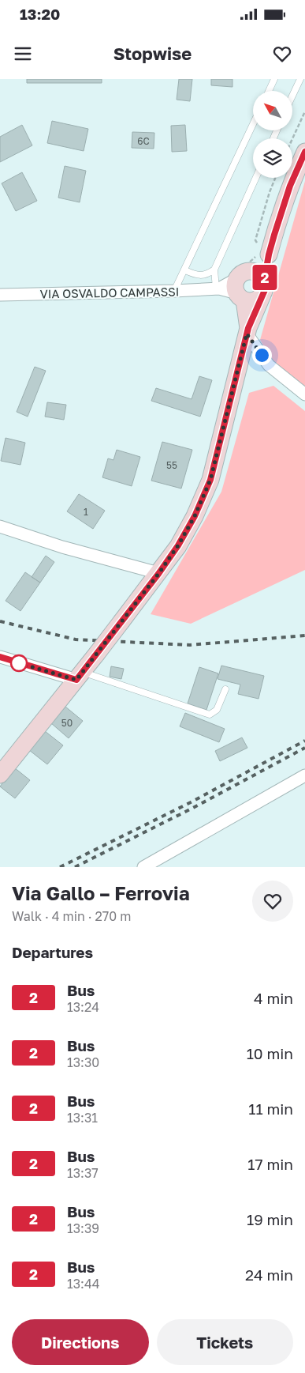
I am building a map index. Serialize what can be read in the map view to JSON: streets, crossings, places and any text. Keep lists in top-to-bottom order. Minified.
{"streets":{"street":["VIA OSVALDO CAMPASSI"]},"lines":["bus line 2"],"house_numbers":["6C","55","1","50"],"north":"top left","page":{"status":"13:20","header":"Stopwise","on_map":"2","heading":[["Via Gallo – Ferrovia","Walk · 4 min · 270 m"],"Departures"],"list":[{"mark":"2","name":"Bus","note":"13:24","value":"4 min"},{"mark":"2","name":"Bus","note":"13:30","value":"10 min"},{"mark":"2","name":"Bus","note":"13:31","value":"11 min"},{"mark":"2","name":"Bus","note":"13:37","value":"17 min"},{"mark":"2","name":"Bus","note":"13:39","value":"19 min"},{"mark":"2","name":"Bus","note":"13:44","value":"24 min"}],"buttons":["Directions","Tickets"]}}
